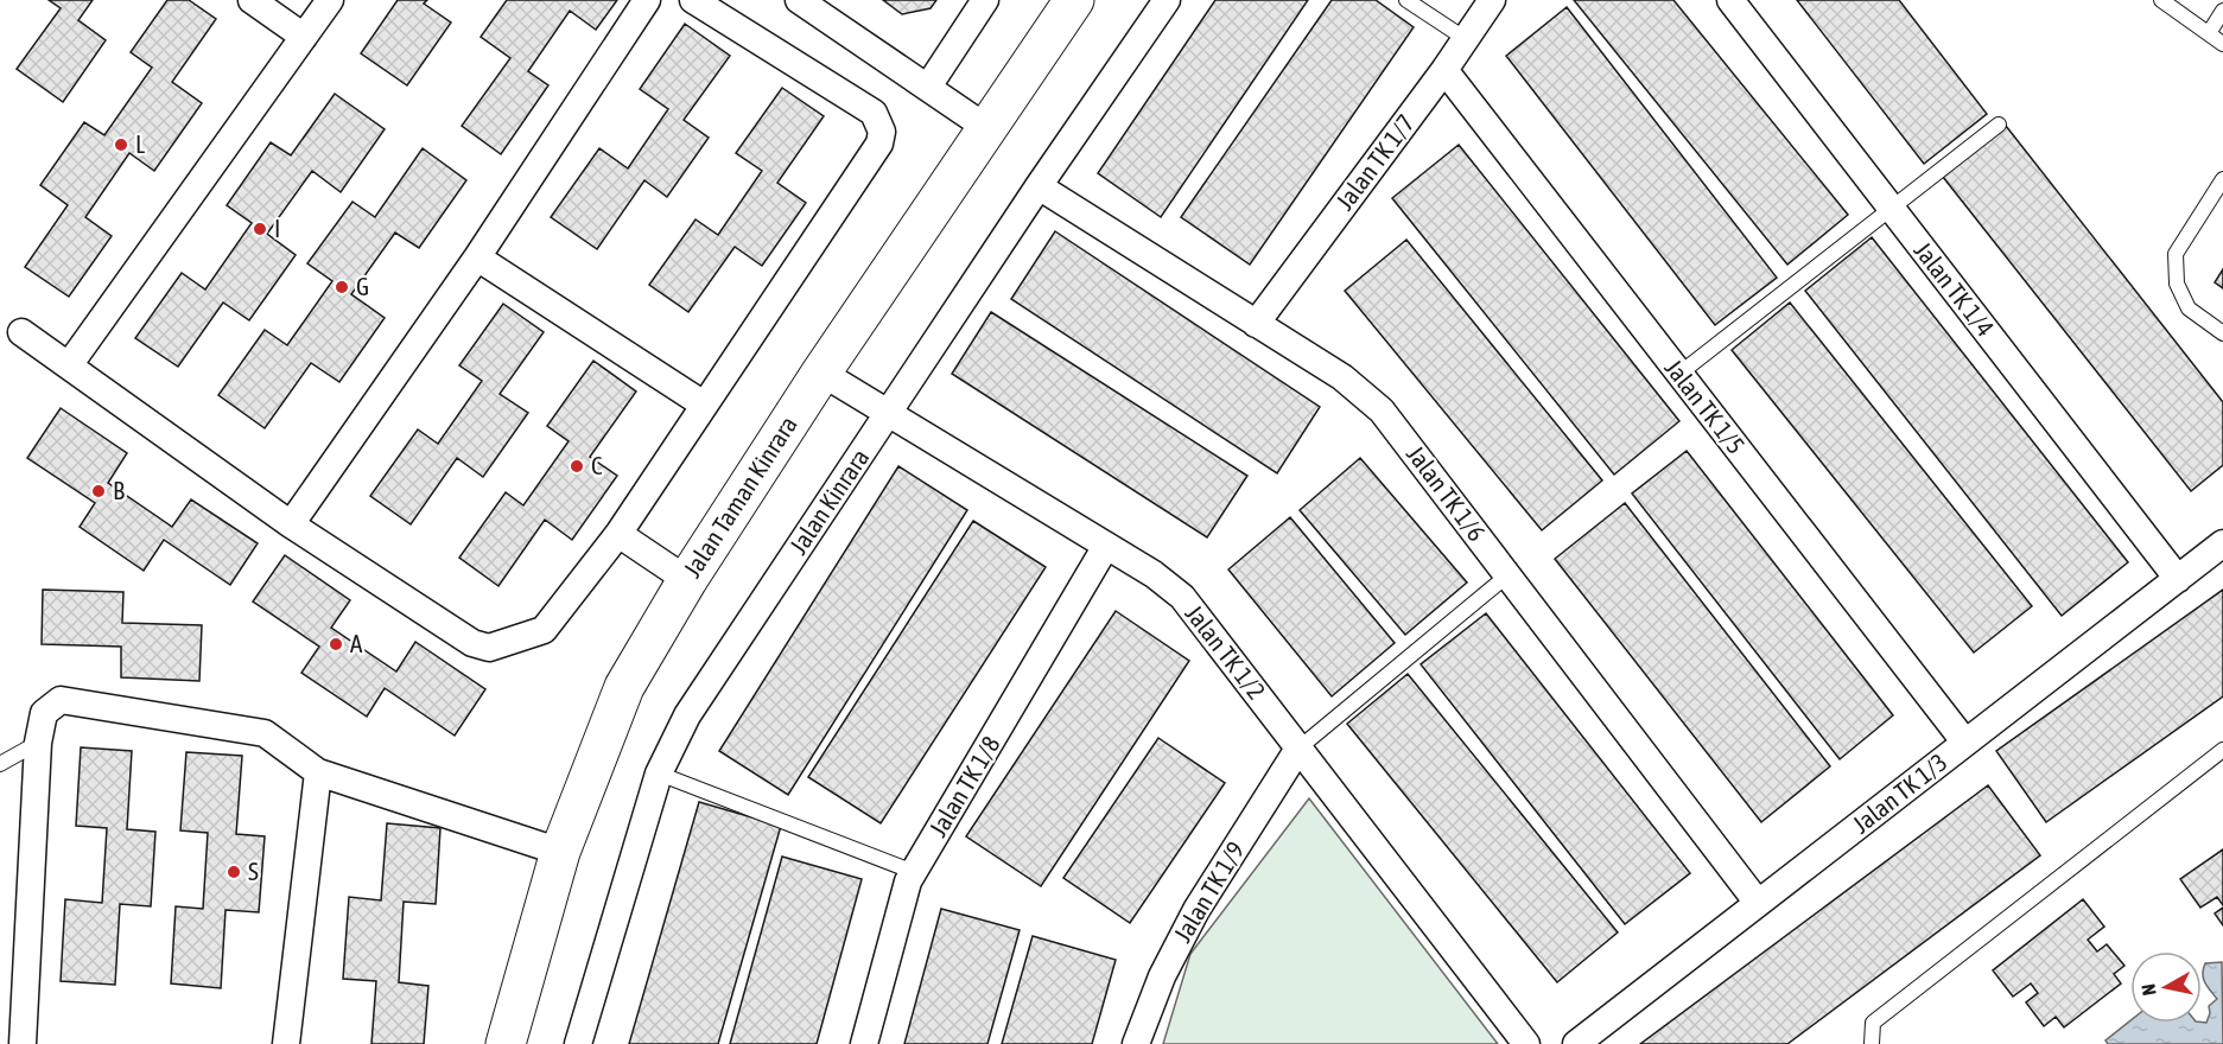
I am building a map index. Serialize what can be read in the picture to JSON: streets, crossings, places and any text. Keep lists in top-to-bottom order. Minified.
{"streets":{"street":["Jalan TK 1/7","Jalan TK 1/4","Jalan TK 1/5","Jalan TK 1/6","Jalan Taman Kinrara","Jalan Kinrara","Jalan TK 1/2","Jalan TK 1/8","Jalan TK 1/3","Jalan TK 1/9"]},"crossings":[["Jalan TK 1/7","Jalan TK 1/5"],["Jalan TK 1/7","Jalan TK 1/6"],["Jalan TK 1/4","Jalan TK 1/3"],["Jalan TK 1/5","Jalan TK 1/3"],["Jalan TK 1/6","Jalan Kinrara"],["Jalan TK 1/6","Jalan TK 1/3"],["Jalan Taman Kinrara","Jalan TK 1/2"],["Jalan Kinrara","Jalan TK 1/2"],["Jalan TK 1/2","Jalan TK 1/8"],["Jalan TK 1/2","Jalan TK 1/9"]],"places":["L","I","G","C","B","A","S"],"north":"left"}
